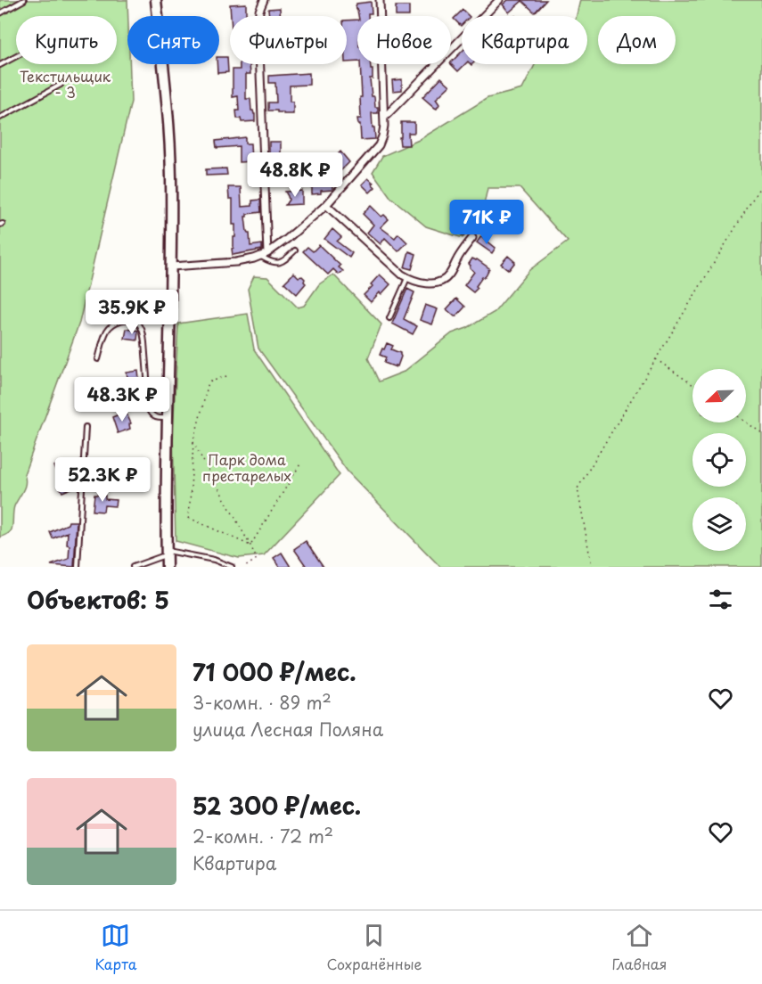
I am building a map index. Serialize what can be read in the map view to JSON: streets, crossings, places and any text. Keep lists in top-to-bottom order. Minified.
{"parks":["Текстильщик - 3","Парк дома престарелых"],"north":"bottom left","page":{"chip":["Купить","Снять","Фильтры","Новое","Квартира","Дом"],"price":["48.8K ₽","71K ₽","35.9K ₽","48.3K ₽","52.3K ₽"],"heading":"Объектов: 5","list":[{"name":"71 000 ₽/мес.","note":"3-комн. · 89 m² · улица Лесная Поляна"},{"name":"52 300 ₽/мес.","note":"2-комн. · 72 m² · Квартира"}],"tabs":["Карта","Сохранённые","Главная"]}}
